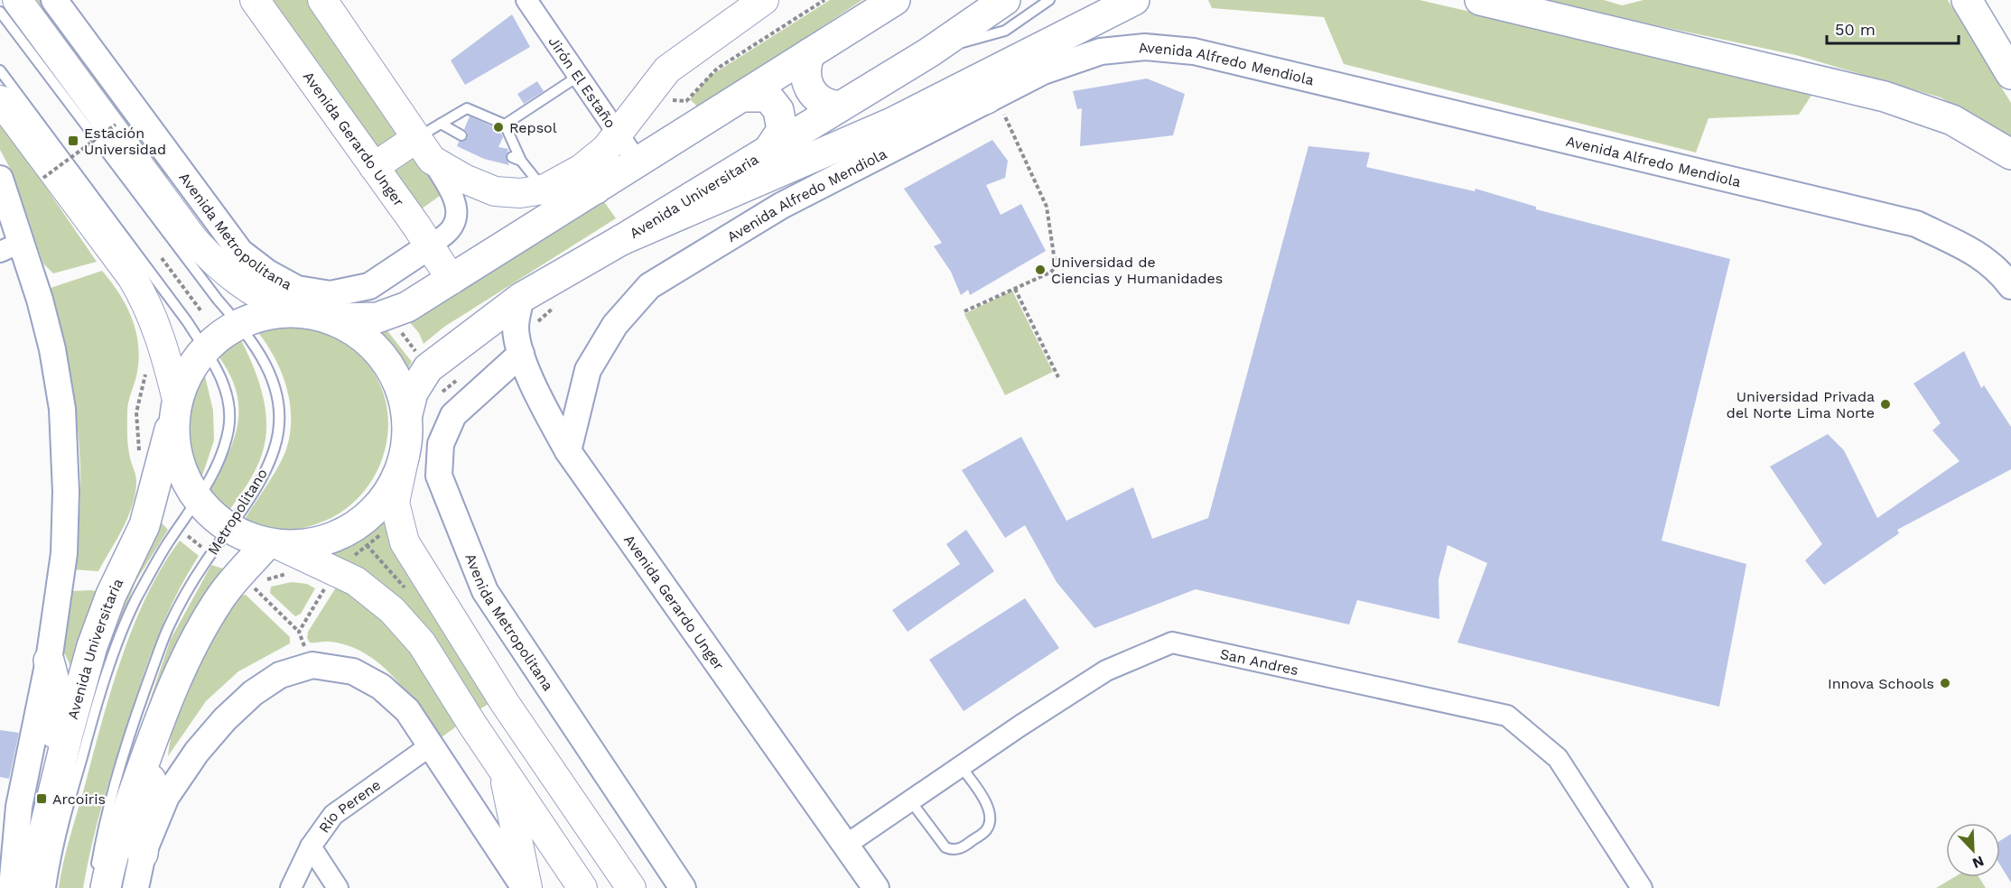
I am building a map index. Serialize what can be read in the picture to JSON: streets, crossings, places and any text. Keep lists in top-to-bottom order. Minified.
{"streets":{"main road":["Avenida Gerardo Unger","Avenida Universitaria","Avenida Metropolitana"],"street":["Avenida Alfredo Mendiola","Jirón El Estaño","San Andres","Río Perene"],"lane":["Metropolitano"]},"crossings":[["Avenida Alfredo Mendiola","Avenida Gerardo Unger"],["Avenida Gerardo Unger","Avenida Universitaria"],["Avenida Gerardo Unger","Avenida Metropolitana"],["Avenida Gerardo Unger","San Andres"],["Avenida Universitaria","Avenida Metropolitana"],["Avenida Universitaria","Metropolitano"]],"places":{"other":["Repsol","Universidad de Ciencias y Humanidades","Universidad Privada del Norte Lima Norte","Innova Schools"],"transit":["Estación Universidad","Arcoiris"]},"scale_bar":"50 m","north":"bottom right"}
